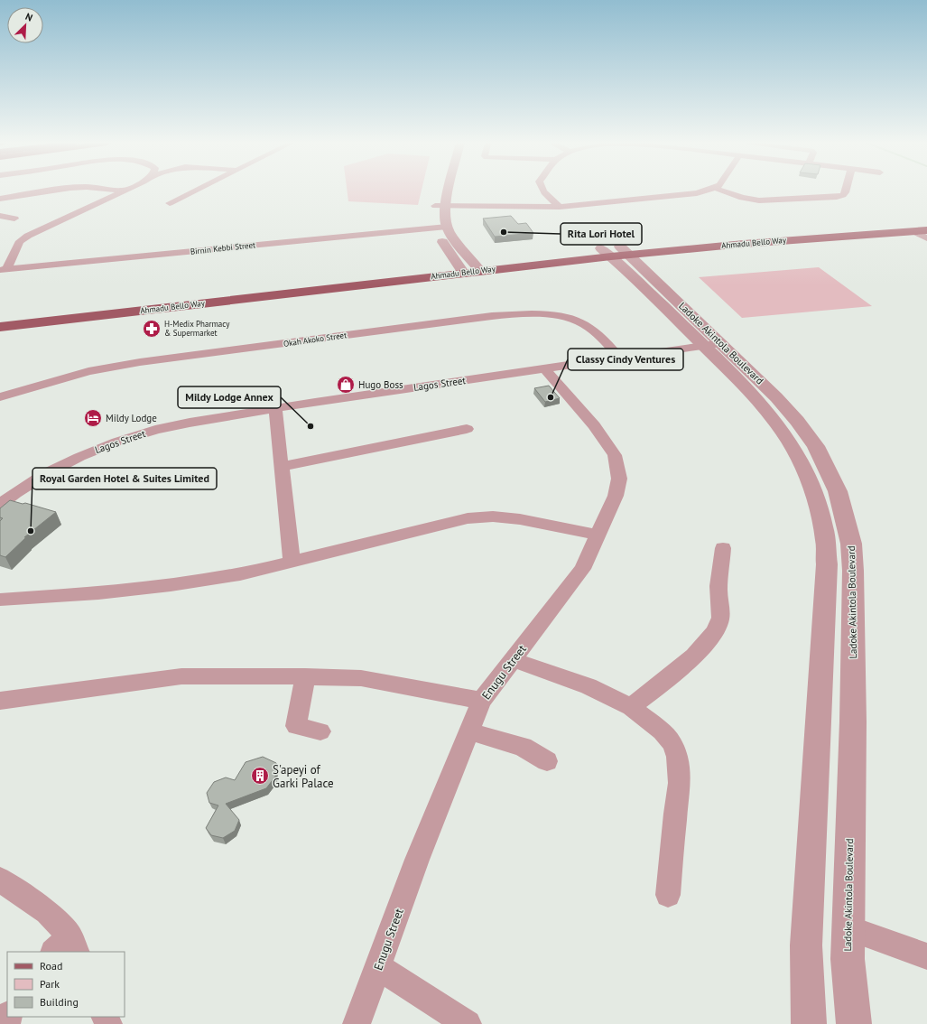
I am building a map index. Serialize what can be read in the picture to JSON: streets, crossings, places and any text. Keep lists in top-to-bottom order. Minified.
{"streets":{"main road":["Ahmadu Bello Way"],"street":["Birnin Kebbi Street","Okah Akoko Street","Ladoke Akintola Boulevard","Lagos Street","Enugu Street"]},"crossings":[["Ahmadu Bello Way","Ladoke Akintola Boulevard"],["Okah Akoko Street","Lagos Street"],["Ladoke Akintola Boulevard","Lagos Street"],["Lagos Street","Enugu Street"]],"places":{"other":["Rita Lori Hotel","Classy Cindy Ventures","Mildy Lodge Annex","Royal Garden Hotel & Suites Limited"],"pharmacy":["H-Medix Pharmacy & Supermarket"],"shop":["Hugo Boss"],"hotel":["Mildy Lodge"],"building":["S'apeyi of Garki Palace"]},"legend":["Road","Park","Building"],"north":"top right"}
